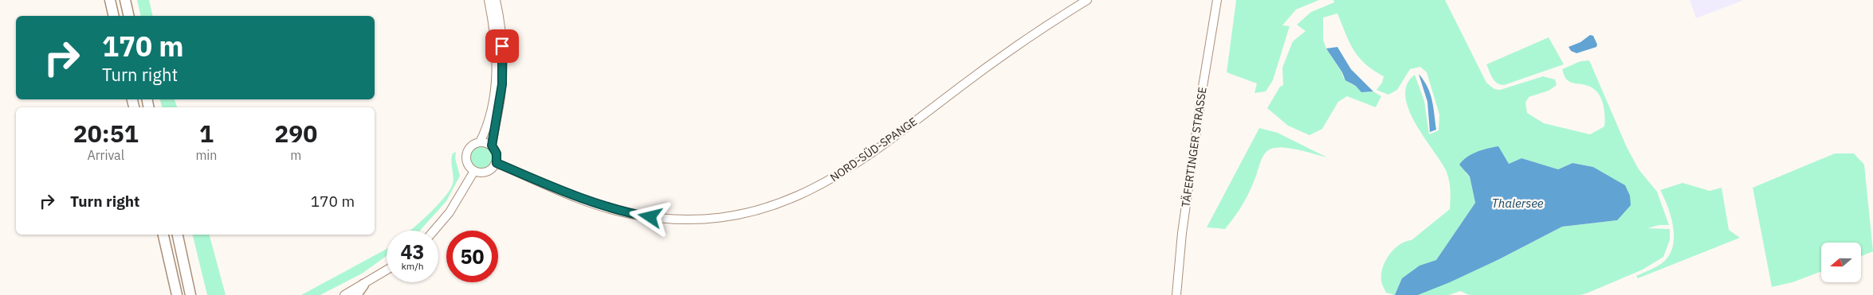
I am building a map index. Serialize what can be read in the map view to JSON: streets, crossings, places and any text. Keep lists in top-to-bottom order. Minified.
{"streets":{"main road":["TÄFERTINGER STRASSE","NORD-SÜD-SPANGE"]},"water":["Thalersee"],"north":"left","page":{"turn":["170 m","Turn right"],"eta":["20:51","Arrival","1","min","290","m"],"list":[{"name":"Turn right","value":"170 m"}],"speed":"43 km/h","limit":"50"}}
